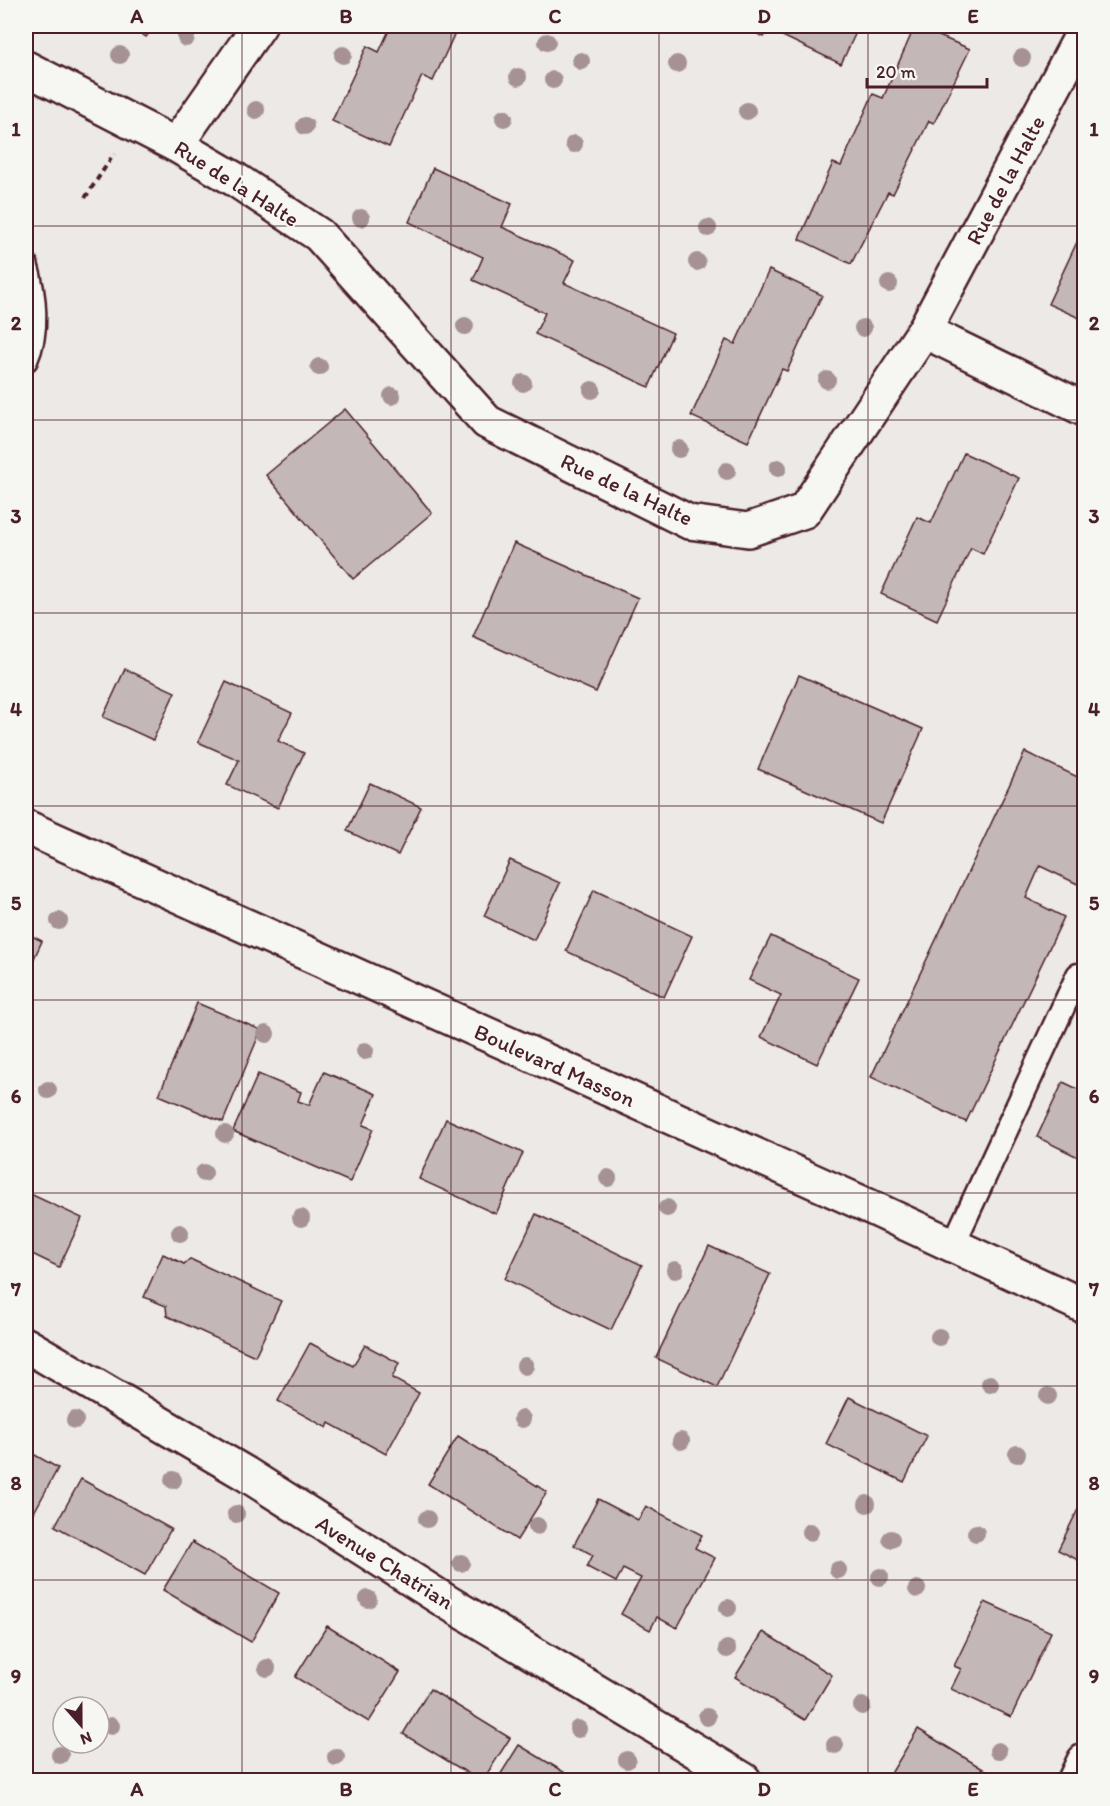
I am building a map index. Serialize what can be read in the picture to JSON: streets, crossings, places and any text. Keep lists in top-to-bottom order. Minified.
{"streets":{"street":["Rue de la Halte","Boulevard Masson","Avenue Chatrian"]},"scale_bar":"20 m","north":"bottom","grid":{"columns":["A","B","C","D","E"],"rows":["1","2","3","4","5","6","7","8","9"]}}
